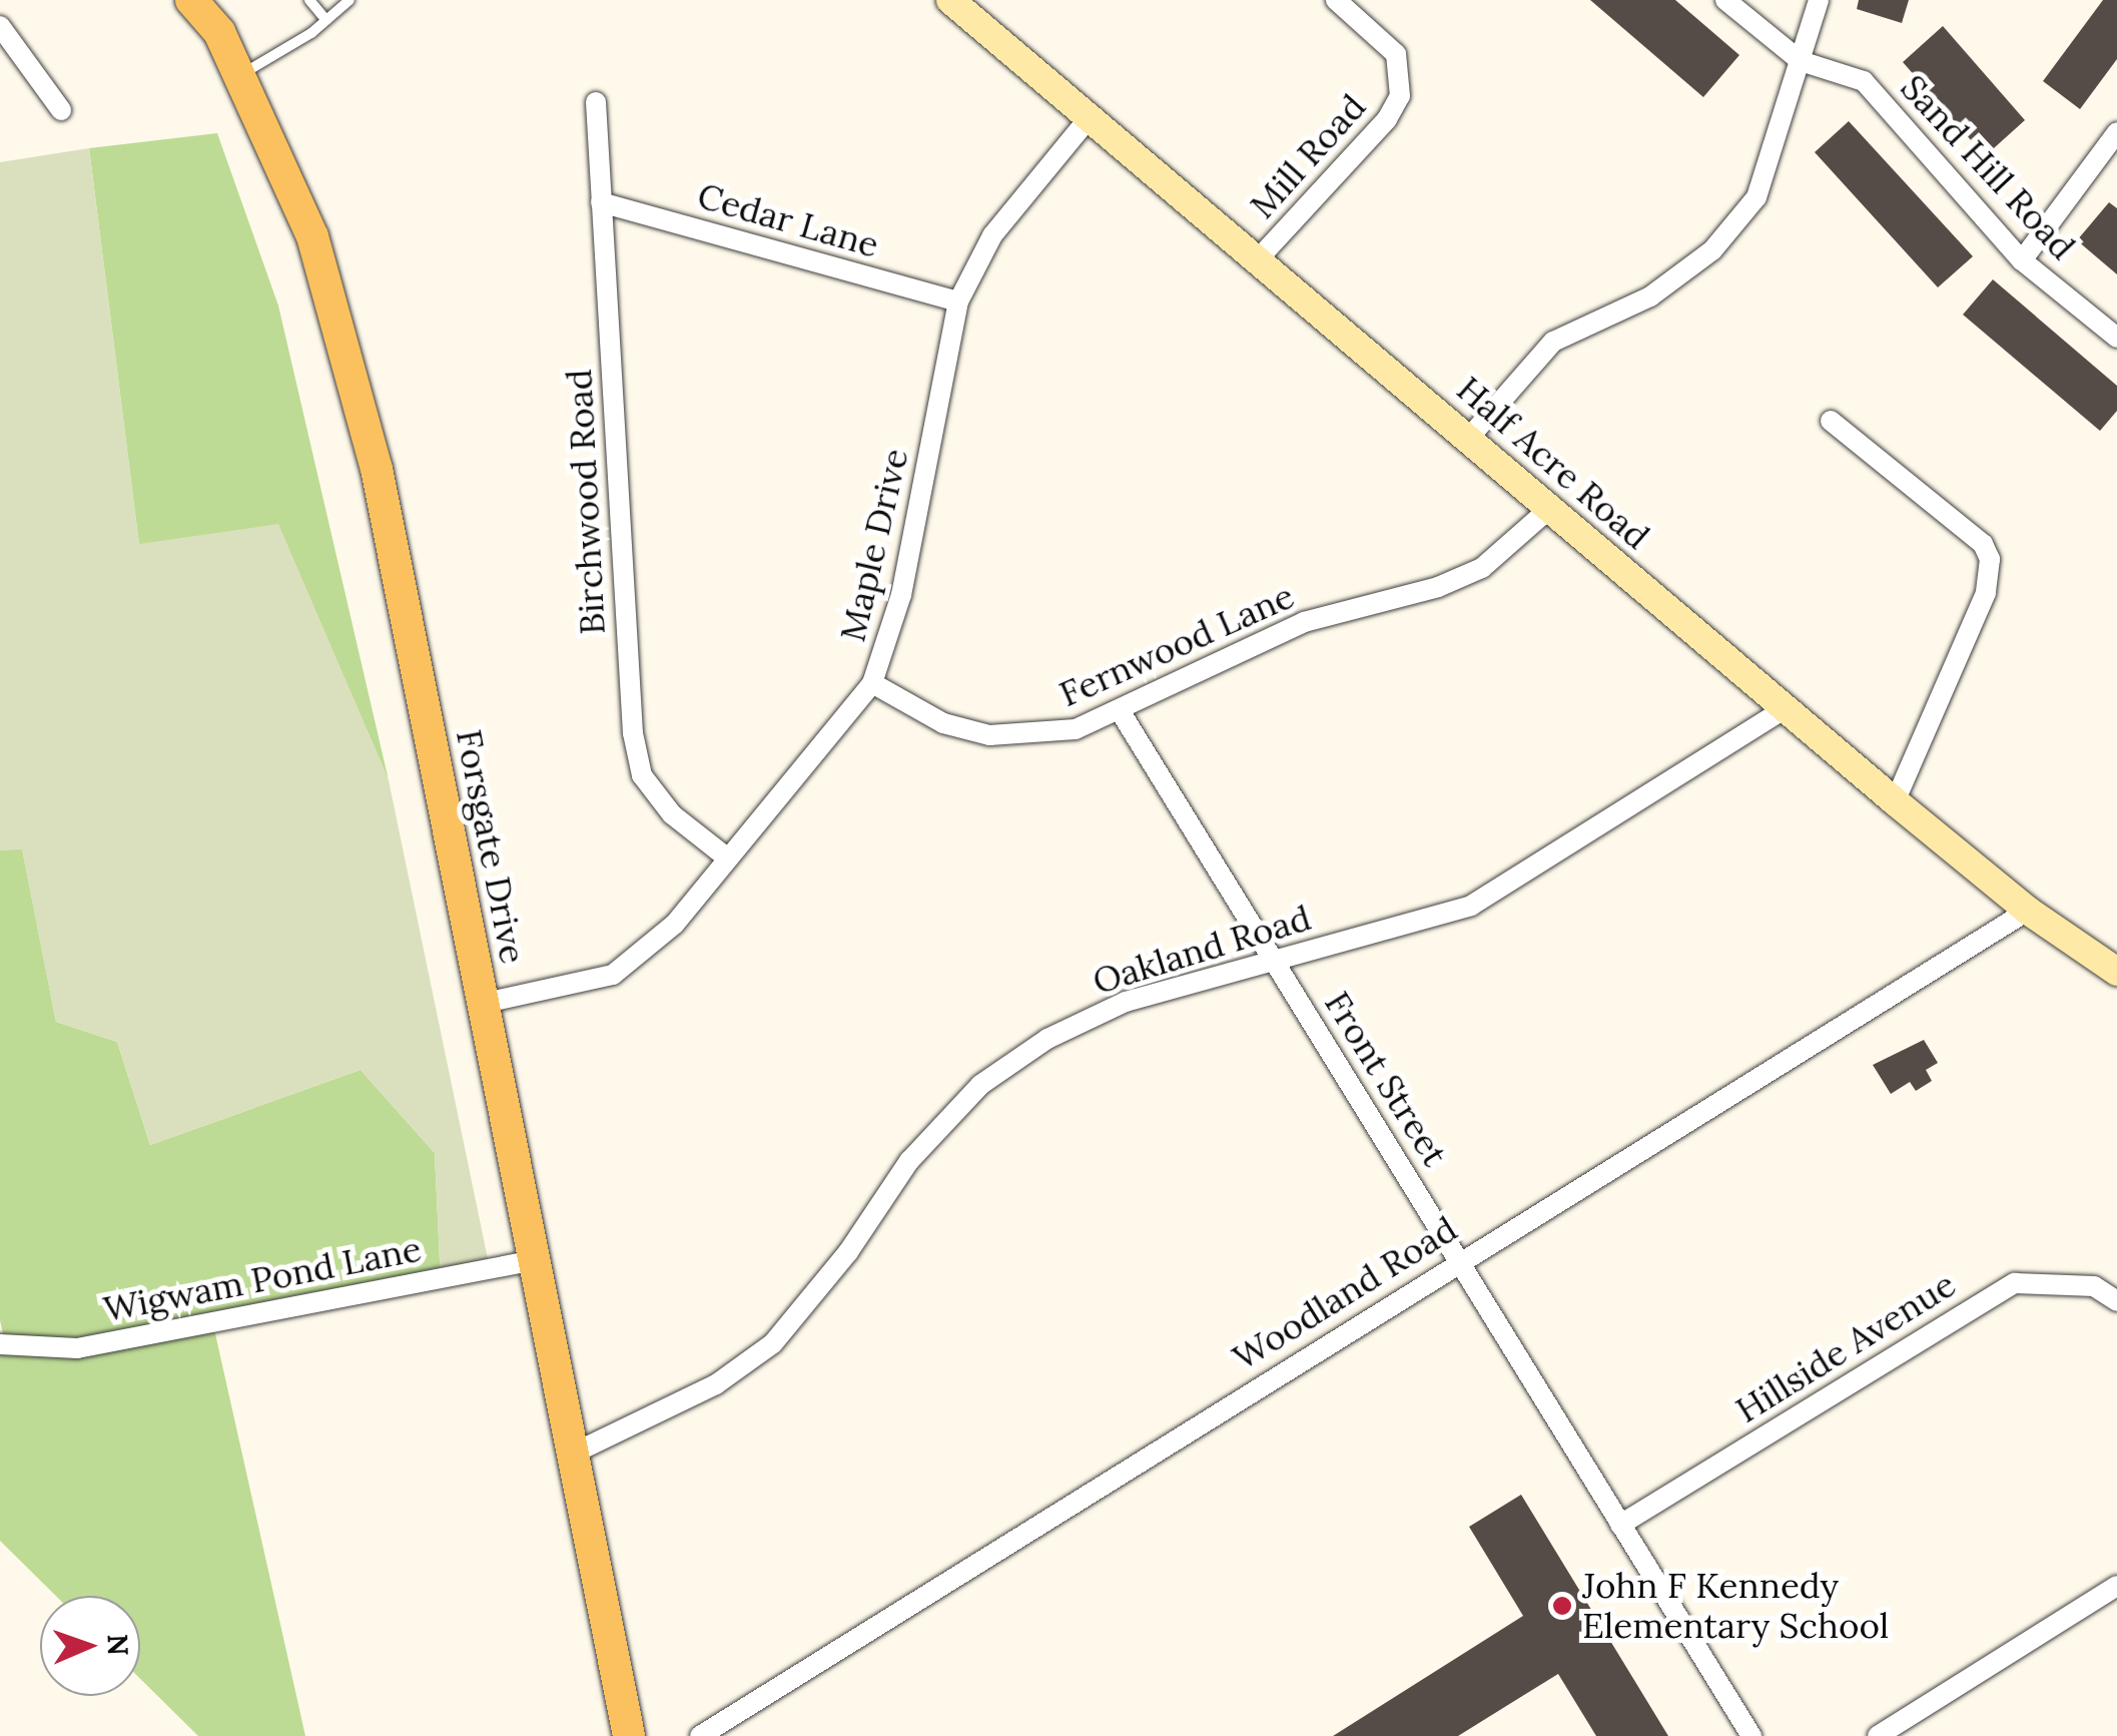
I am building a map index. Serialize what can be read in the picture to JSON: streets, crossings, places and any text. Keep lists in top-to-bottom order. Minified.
{"streets":{"main road":["Forsgate Drive"],"street":["Mill Road","Sand Hill Road","Cedar Lane","Half Acre Road","Birchwood Road","Maple Drive","Fernwood Lane","Oakland Road","Front Street","Wigwam Pond Lane","Woodland Road","Hillside Avenue"]},"crossings":[["Mill Road","Half Acre Road"],["Cedar Lane","Birchwood Road"],["Cedar Lane","Maple Drive"],["Half Acre Road","Maple Drive"],["Half Acre Road","Fernwood Lane"],["Half Acre Road","Oakland Road"],["Half Acre Road","Woodland Road"],["Birchwood Road","Maple Drive"],["Maple Drive","Fernwood Lane"],["Maple Drive","Forsgate Drive"],["Fernwood Lane","Front Street"],["Forsgate Drive","Oakland Road"],["Forsgate Drive","Wigwam Pond Lane"],["Oakland Road","Front Street"],["Front Street","Woodland Road"],["Front Street","Hillside Avenue"]],"places":["John F Kennedy Elementary School"],"north":"right"}
